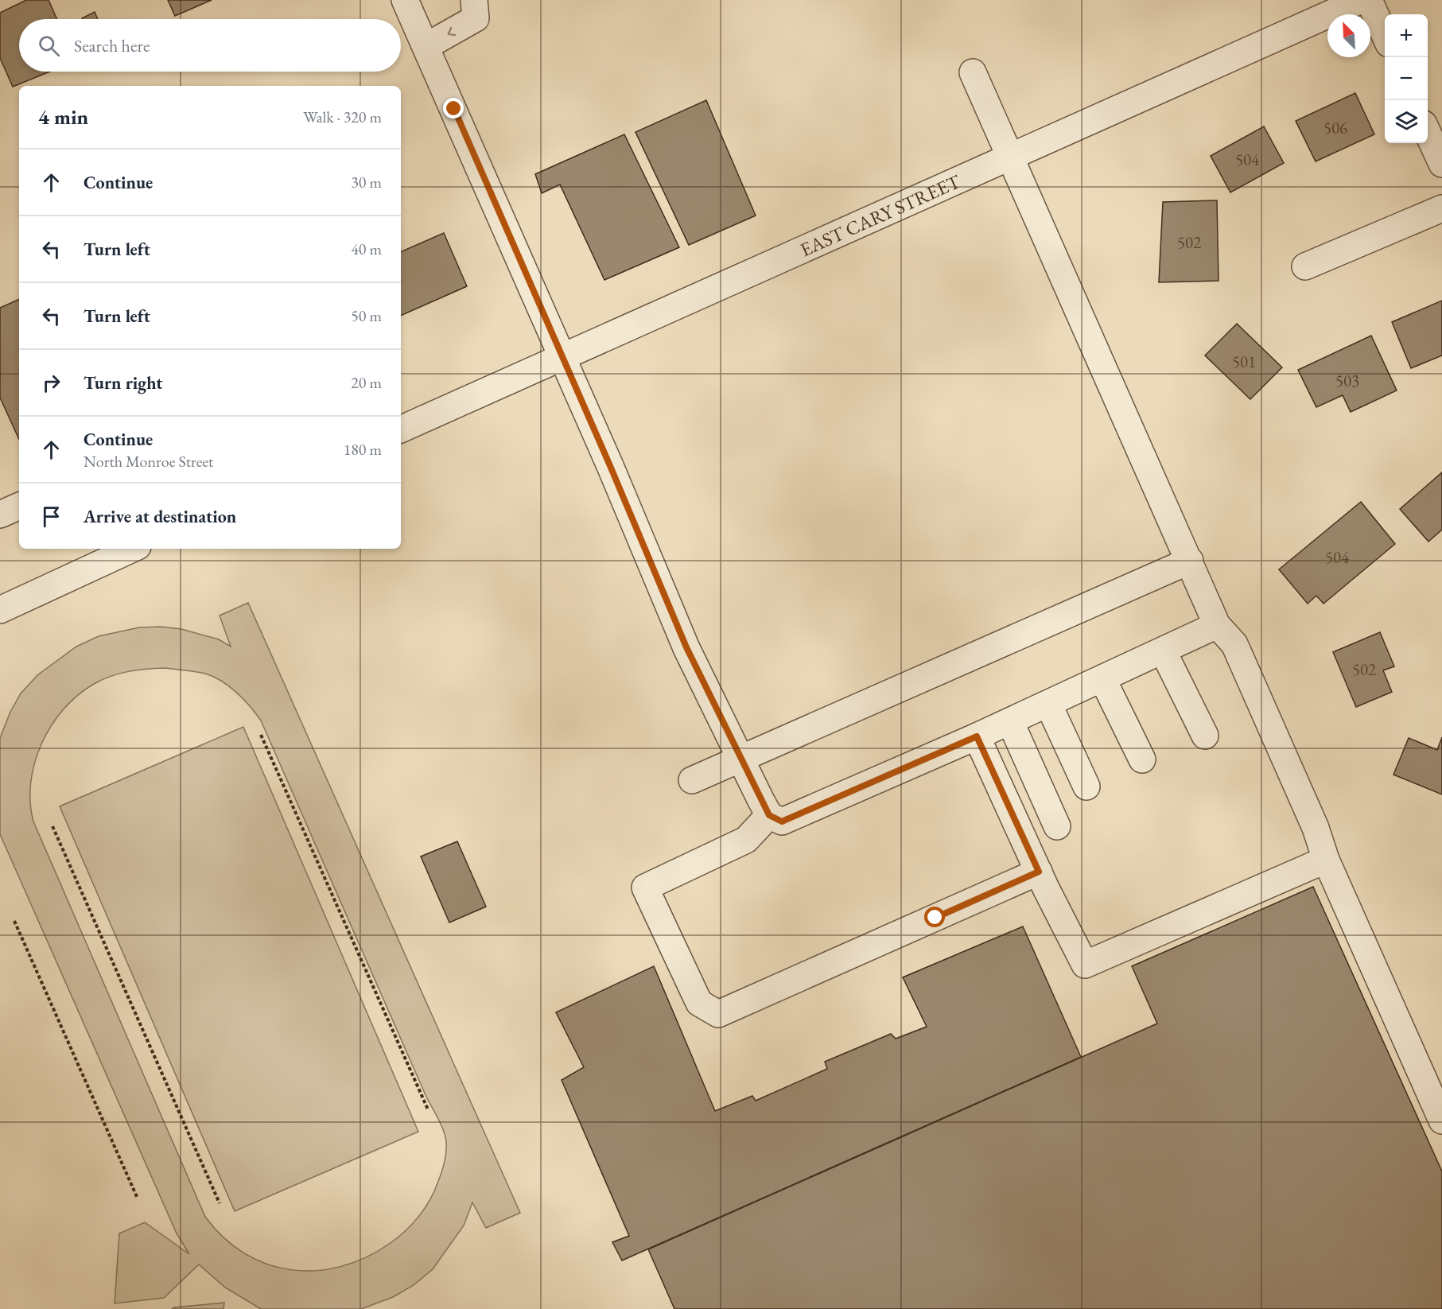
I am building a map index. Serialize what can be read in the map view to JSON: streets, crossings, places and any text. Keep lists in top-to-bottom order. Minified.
{"streets":{"street":["EAST CARY STREET"]},"house_numbers":["506","504","502","501","503","504","502"],"north":"top left","page":{"map_buttons":["+","−"],"search":"Search here","heading":["4 min","Walk · 320 m"],"list":[["Continue","30 m"],["Turn left","40 m"],["Turn left","50 m"],["Turn right","20 m"],["Continue","North Monroe Street","180 m"],"Arrive at destination"]}}
